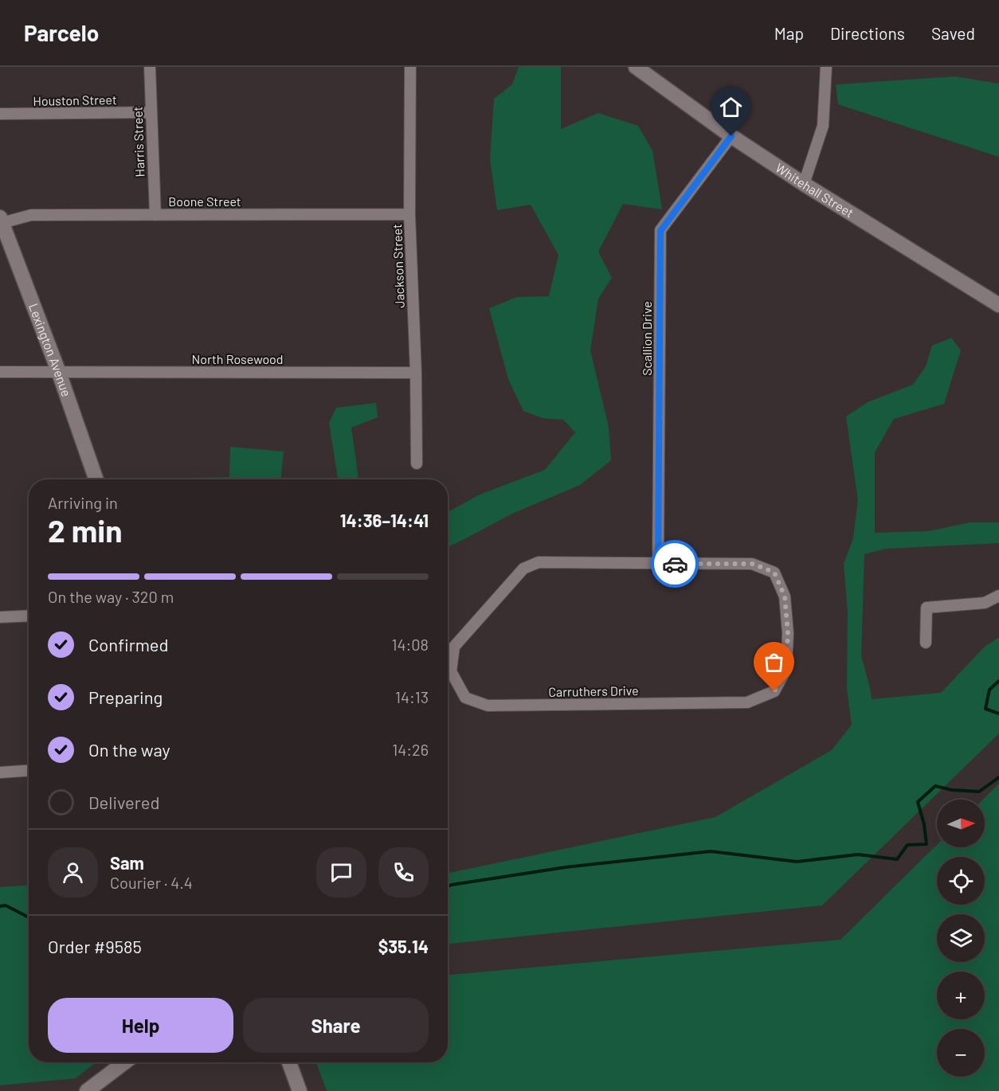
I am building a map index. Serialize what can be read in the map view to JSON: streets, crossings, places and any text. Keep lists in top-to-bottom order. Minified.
{"streets":{"street":["Houston Street","Harris Street","Whitehall Street","Boone Street","Jackson Street","Scallion Drive","Lexington Avenue","North Rosewood","Carruthers Drive"]},"crossings":[["Houston Street","Harris Street"],["Harris Street","Boone Street"],["Whitehall Street","Scallion Drive"],["Boone Street","Jackson Street"],["Boone Street","Lexington Avenue"],["Jackson Street","North Rosewood"],["Scallion Drive","Carruthers Drive"],["Lexington Avenue","North Rosewood"]],"north":"right","page":{"header":"Parcelo","nav":["Map","Directions","Saved"],"heading":["2 min","Arriving in","14:36–14:41"],"panel":["Sam","Courier · 4.4","Order #9585","$35.14"],"bar":"On the way · 320 m","list":[["Confirmed","14:08"],["Preparing","14:13"],["On the way","14:26"],"Delivered"],"map_buttons":["+","−"],"buttons":["Help","Share"]}}
